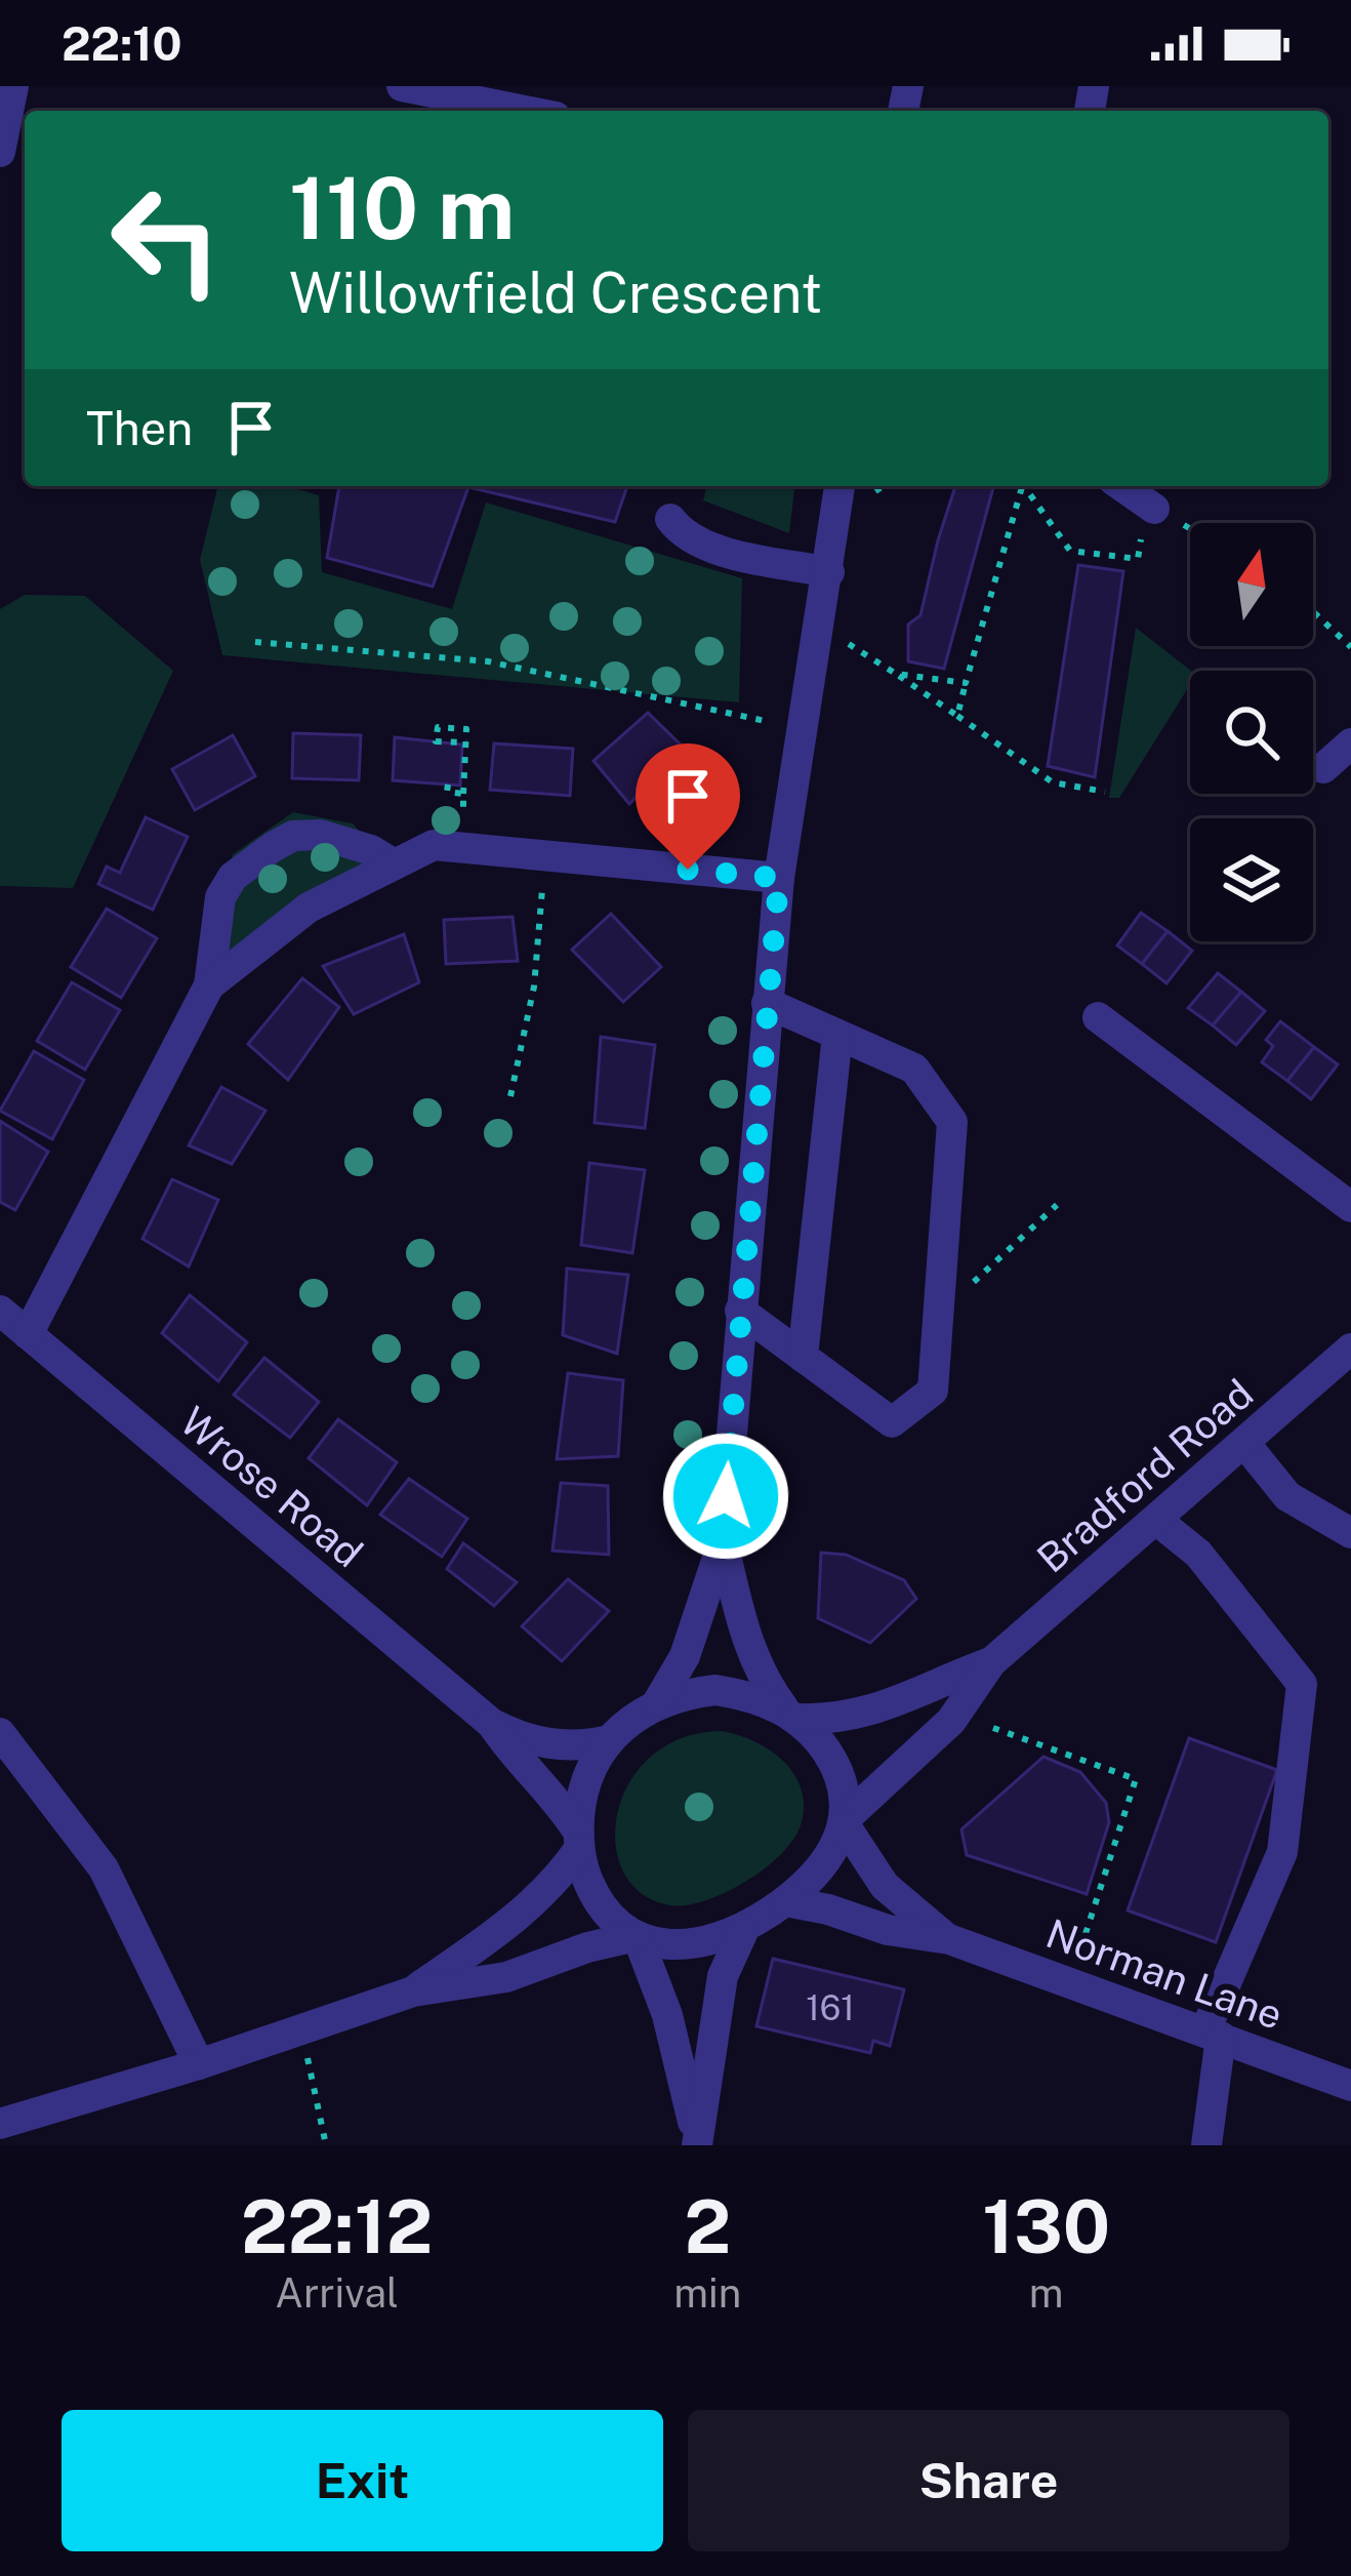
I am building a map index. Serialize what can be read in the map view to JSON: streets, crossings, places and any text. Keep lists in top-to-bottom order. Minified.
{"streets":{"street":["Bradford Road","Wrose Road","Norman Lane"]},"crossings":[["Bradford Road","Wrose Road"],["Bradford Road","Norman Lane"],["Wrose Road","Norman Lane"]],"house_numbers":["161"],"north":"top","page":{"status":"22:10","turn":["110 m","Willowfield Crescent"],"then":"Then","eta":["22:12","Arrival","2","min","130","m"],"buttons":["Exit","Share"]}}
